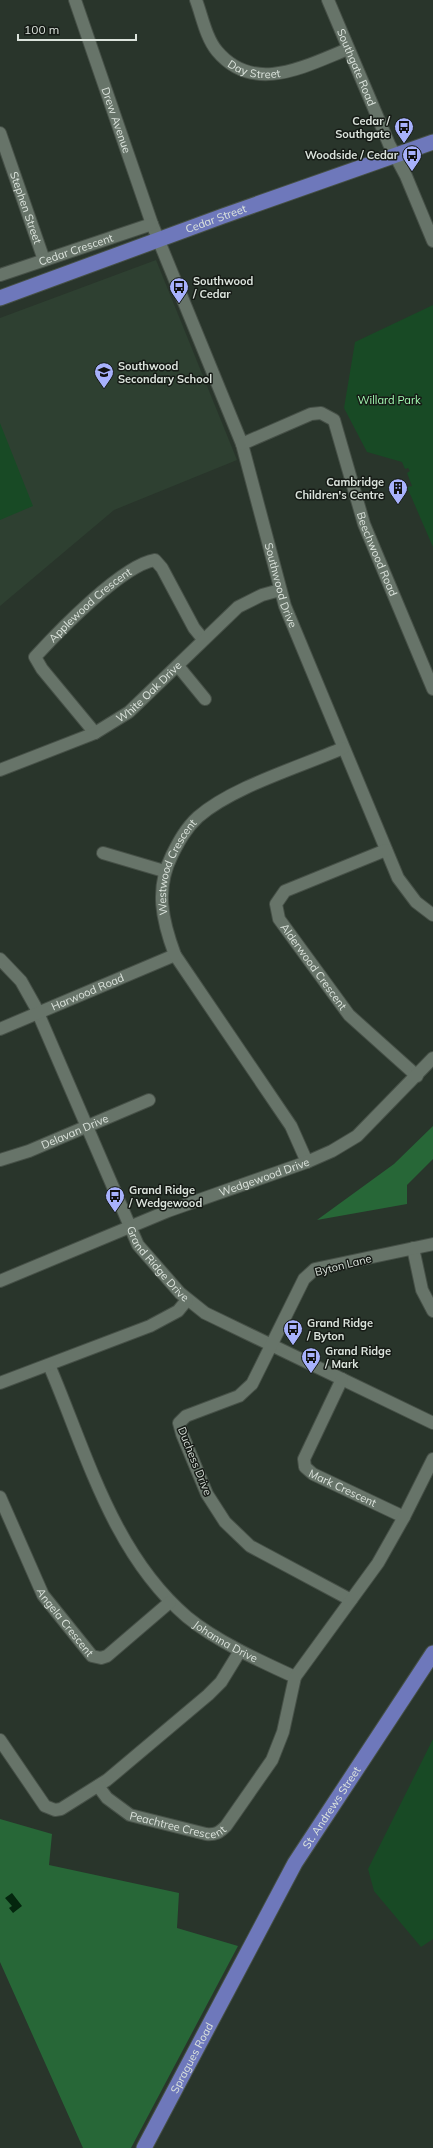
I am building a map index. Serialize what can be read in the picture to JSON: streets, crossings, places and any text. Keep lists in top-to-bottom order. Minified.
{"streets":{"main road":["Cedar Street","St. Andrews Street","Spragues Road"],"street":["Day Street","Southgate Road","Drew Avenue","Stephen Street","Cedar Crescent","Beechwood Road","Southwood Drive","Applewood Crescent","White Oak Drive","Westwood Crescent","Alderwood Crescent","Harwood Road","Delavan Drive","Wedgewood Drive","Grand Ridge Drive","Byton Lane","Duchess Drive","Mark Crescent","Angela Crescent","Johanna Drive","Peachtree Crescent"]},"crossings":[["Day Street","Southgate Road"],["Southgate Road","Cedar Street"],["Drew Avenue","Cedar Street"],["Drew Avenue","Cedar Crescent"],["Drew Avenue","Southwood Drive"],["Stephen Street","Cedar Crescent"],["Cedar Street","Southwood Drive"],["Beechwood Road","Southwood Drive"],["Southwood Drive","White Oak Drive"],["Southwood Drive","Westwood Crescent"],["Southwood Drive","Alderwood Crescent"],["Applewood Crescent","White Oak Drive"],["Westwood Crescent","Harwood Road"],["Westwood Crescent","Wedgewood Drive"],["Alderwood Crescent","Wedgewood Drive"],["Harwood Road","Grand Ridge Drive"],["Delavan Drive","Grand Ridge Drive"],["Wedgewood Drive","Grand Ridge Drive"],["Grand Ridge Drive","Byton Lane"],["Grand Ridge Drive","Duchess Drive"],["Grand Ridge Drive","Mark Crescent"],["Byton Lane","Duchess Drive"],["Angela Crescent","Johanna Drive"],["Johanna Drive","Peachtree Crescent"],["St. Andrews Street","Spragues Road"]],"parks":["Willard Park"],"places":{"bus stop":["Cedar / Southgate","Woodside / Cedar","Southwood / Cedar","Grand Ridge / Wedgewood","Grand Ridge / Byton","Grand Ridge / Mark"],"school or university":["Southwood Secondary School"],"building":["Cambridge Children's Centre"]},"scale_bar":"100 m"}
